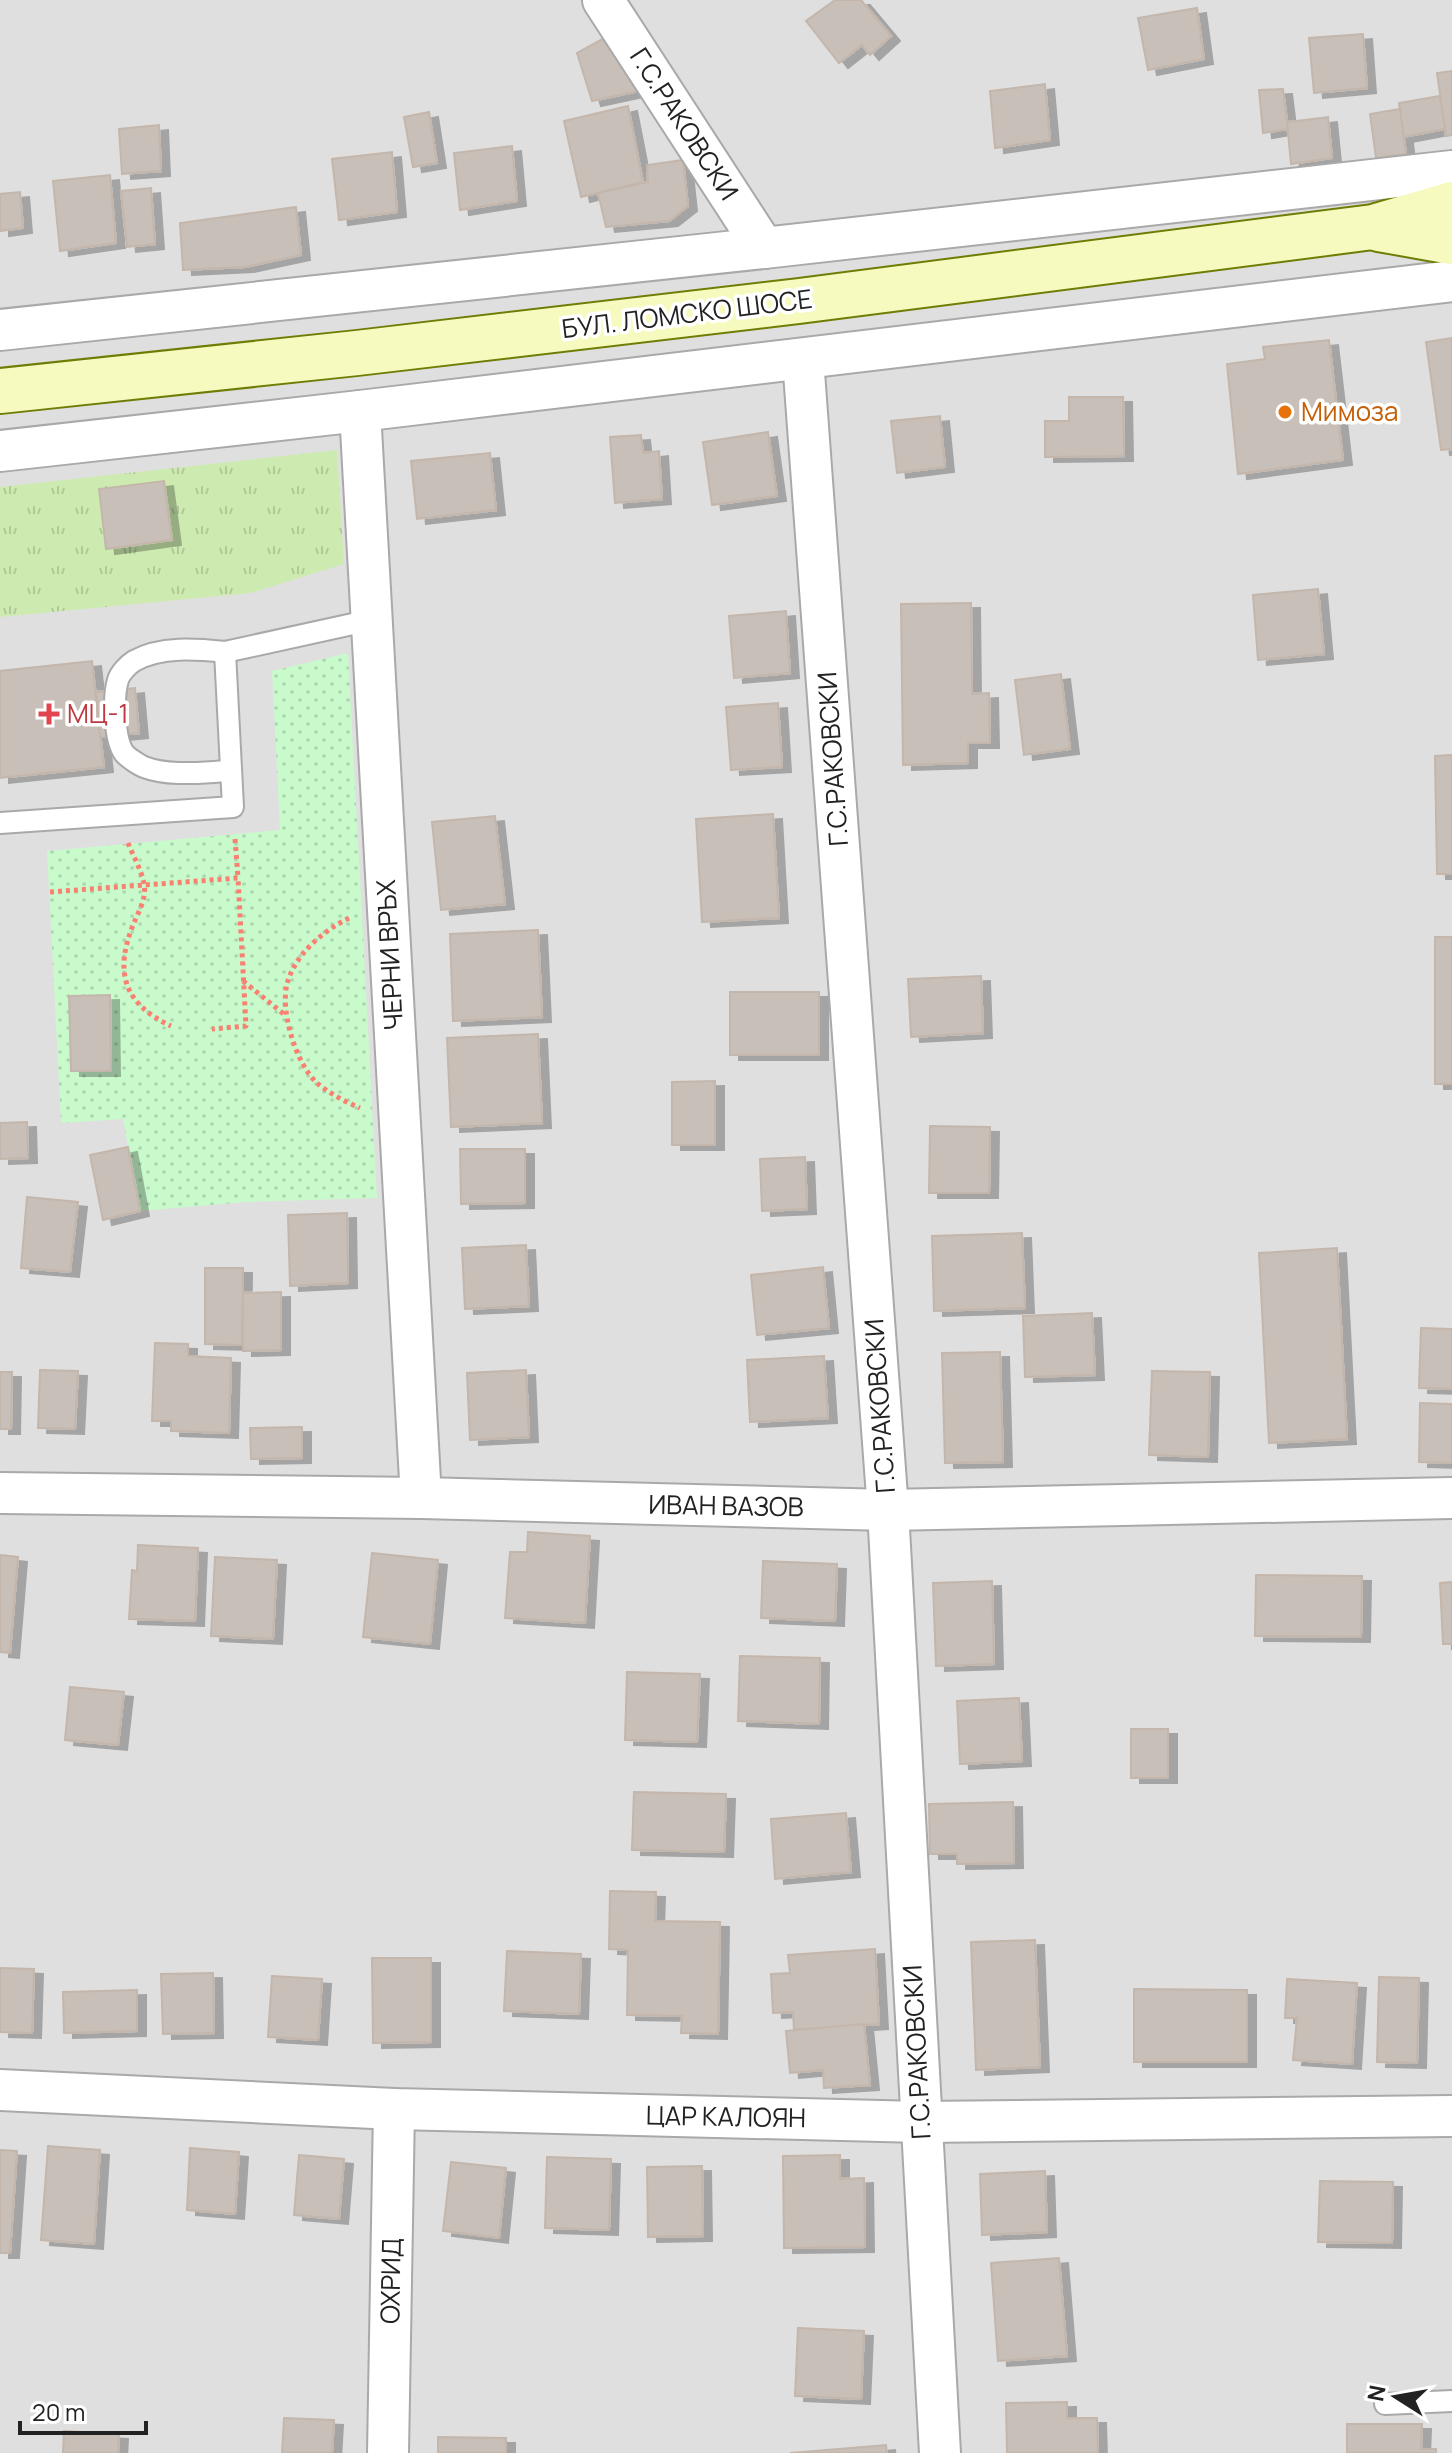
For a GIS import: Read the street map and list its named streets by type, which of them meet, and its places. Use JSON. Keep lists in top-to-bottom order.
{
  "streets": {
    "main road": ["БУЛ. ЛОМСКО ШОСЕ"],
    "street": [
      "Г.С.РАКОВСКИ",
      "ЧЕРНИ ВРЪХ",
      "ИВАН ВАЗОВ",
      "ЦАР КАЛОЯН",
      "ОХРИД"
    ]
  },
  "crossings": [
    ["Г.С.РАКОВСКИ", "ИВАН ВАЗОВ"],
    ["Г.С.РАКОВСКИ", "ЦАР КАЛОЯН"],
    ["ЧЕРНИ ВРЪХ", "ИВАН ВАЗОВ"],
    ["ЦАР КАЛОЯН", "ОХРИД"]
  ],
  "places": {
    "other": ["Мимоза"],
    "health": ["МЦ-1"]
  },
  "scale_bar": "20 m",
  "north": "left"
}
